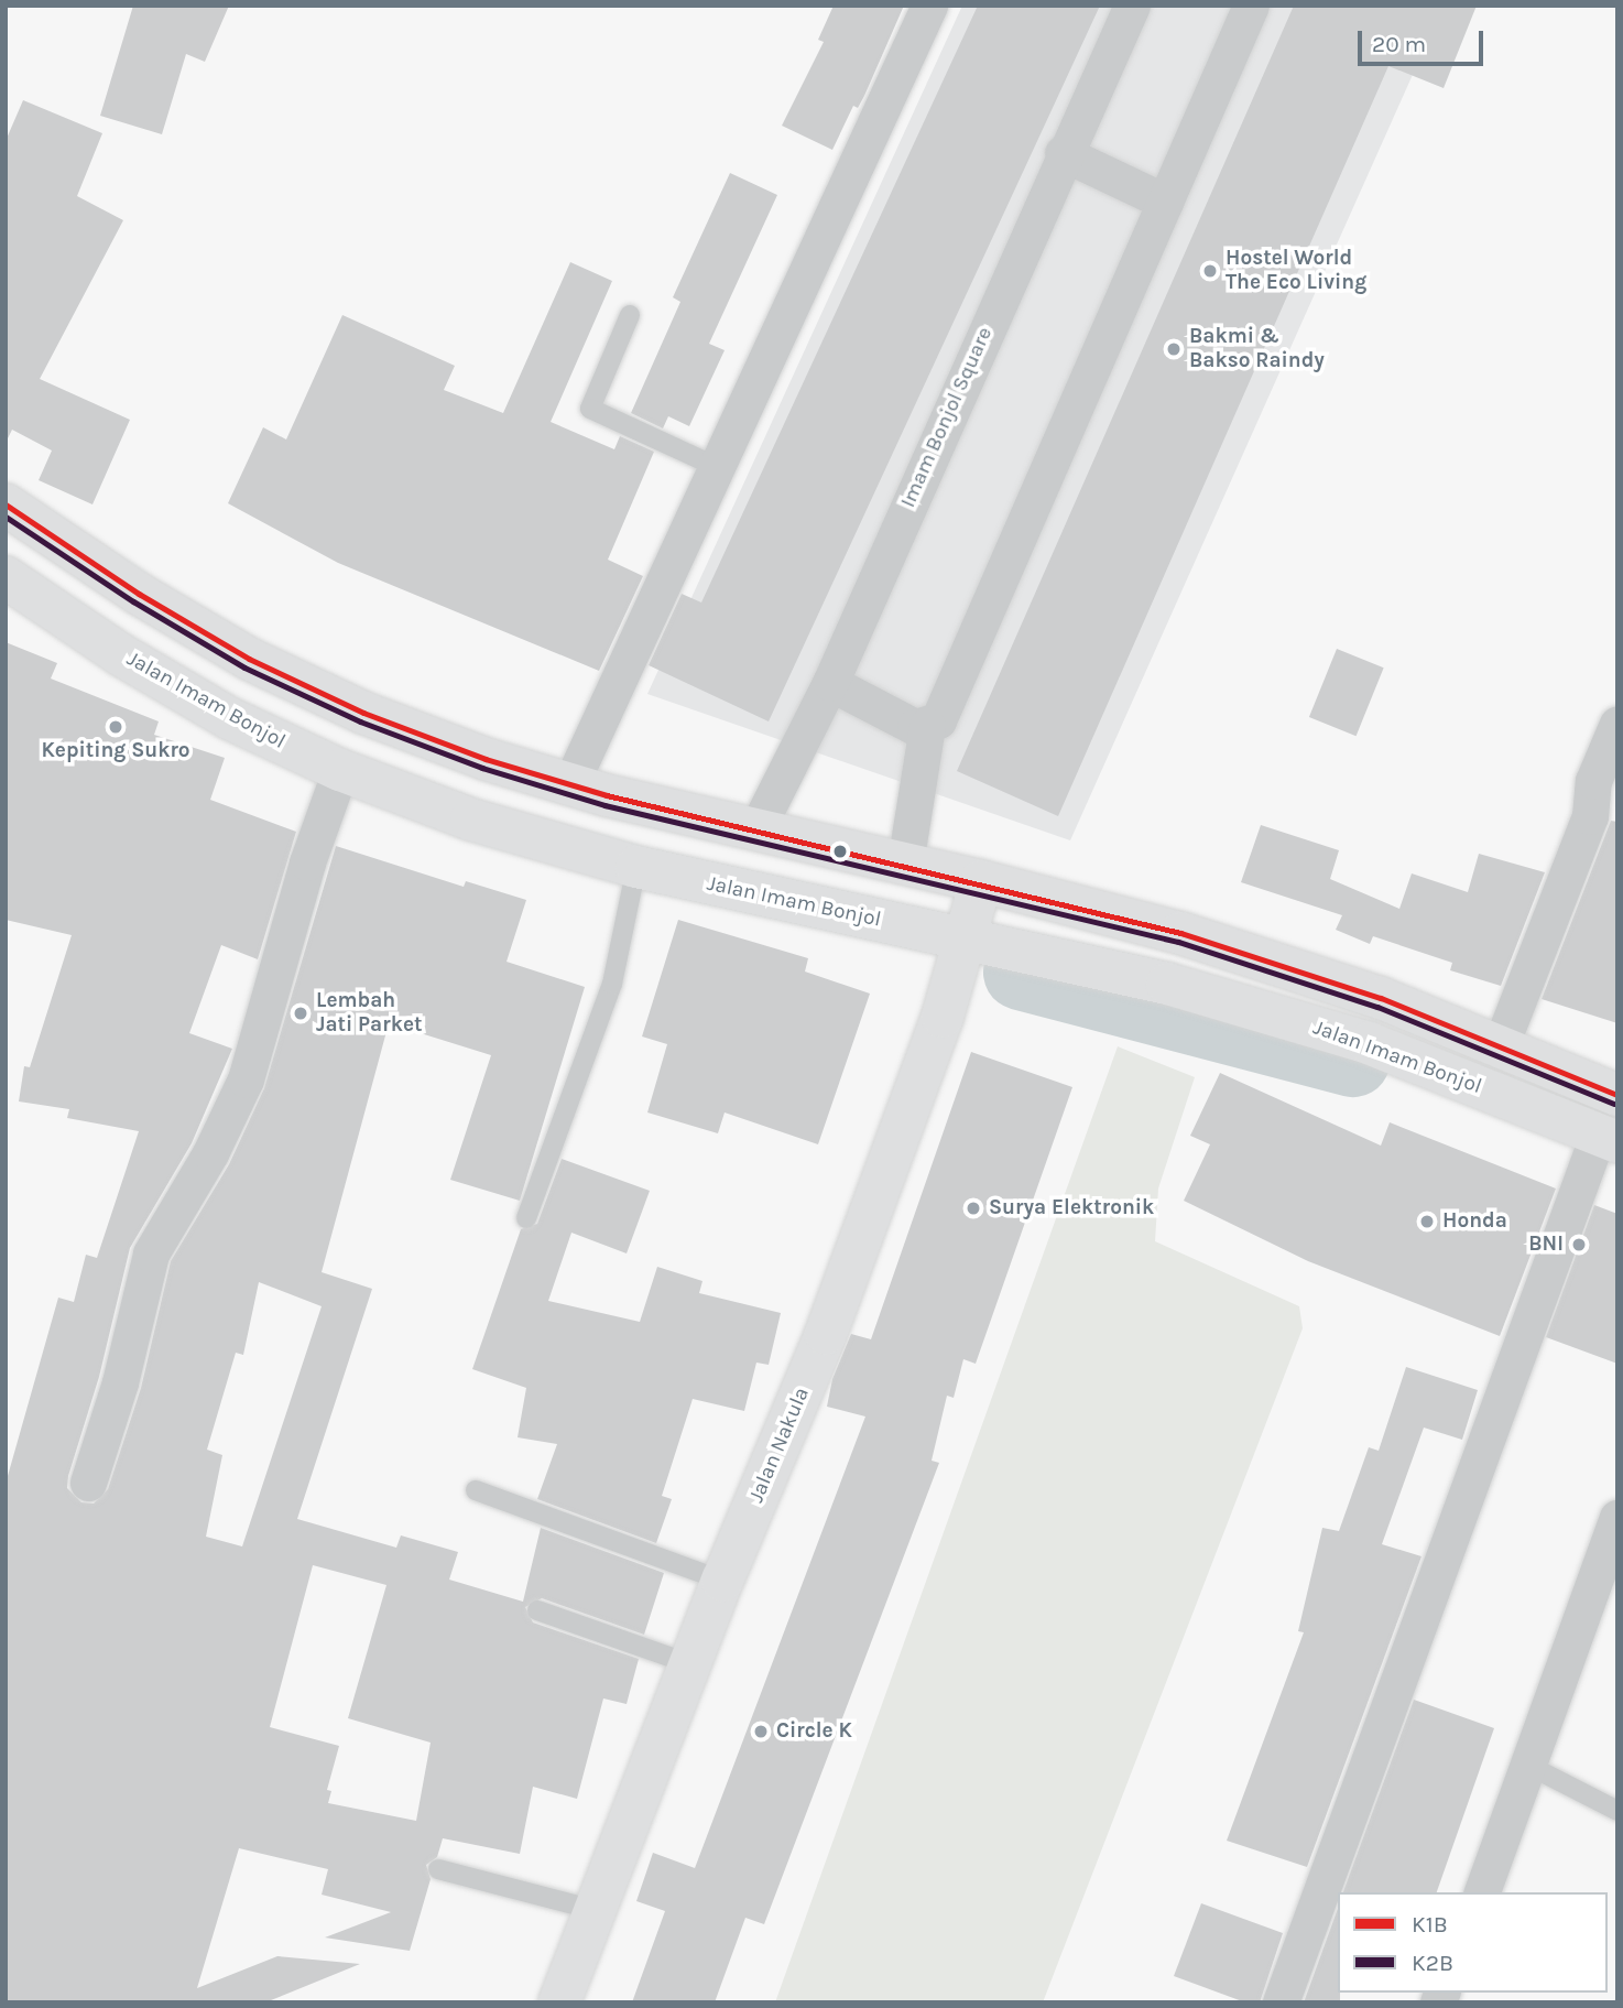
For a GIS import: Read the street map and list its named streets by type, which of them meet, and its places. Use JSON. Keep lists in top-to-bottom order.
{
  "streets": {
    "main road": ["Jalan Imam Bonjol", "Jalan Nakula"],
    "street": ["Imam Bonjol Square"]
  },
  "crossings": [
    ["Jalan Imam Bonjol", "Jalan Nakula"]
  ],
  "places": [
    "Hostel World The Eco Living",
    "Bakmi & Bakso Raindy",
    "Kepiting Sukro",
    "Lembah Jati Parket",
    "Surya Elektronik",
    "Honda",
    "BNI",
    "Circle K"
  ],
  "lines": ["transit line K1B", "transit line K2B"],
  "legend": ["K1B", "K2B"],
  "scale_bar": "20 m"
}
